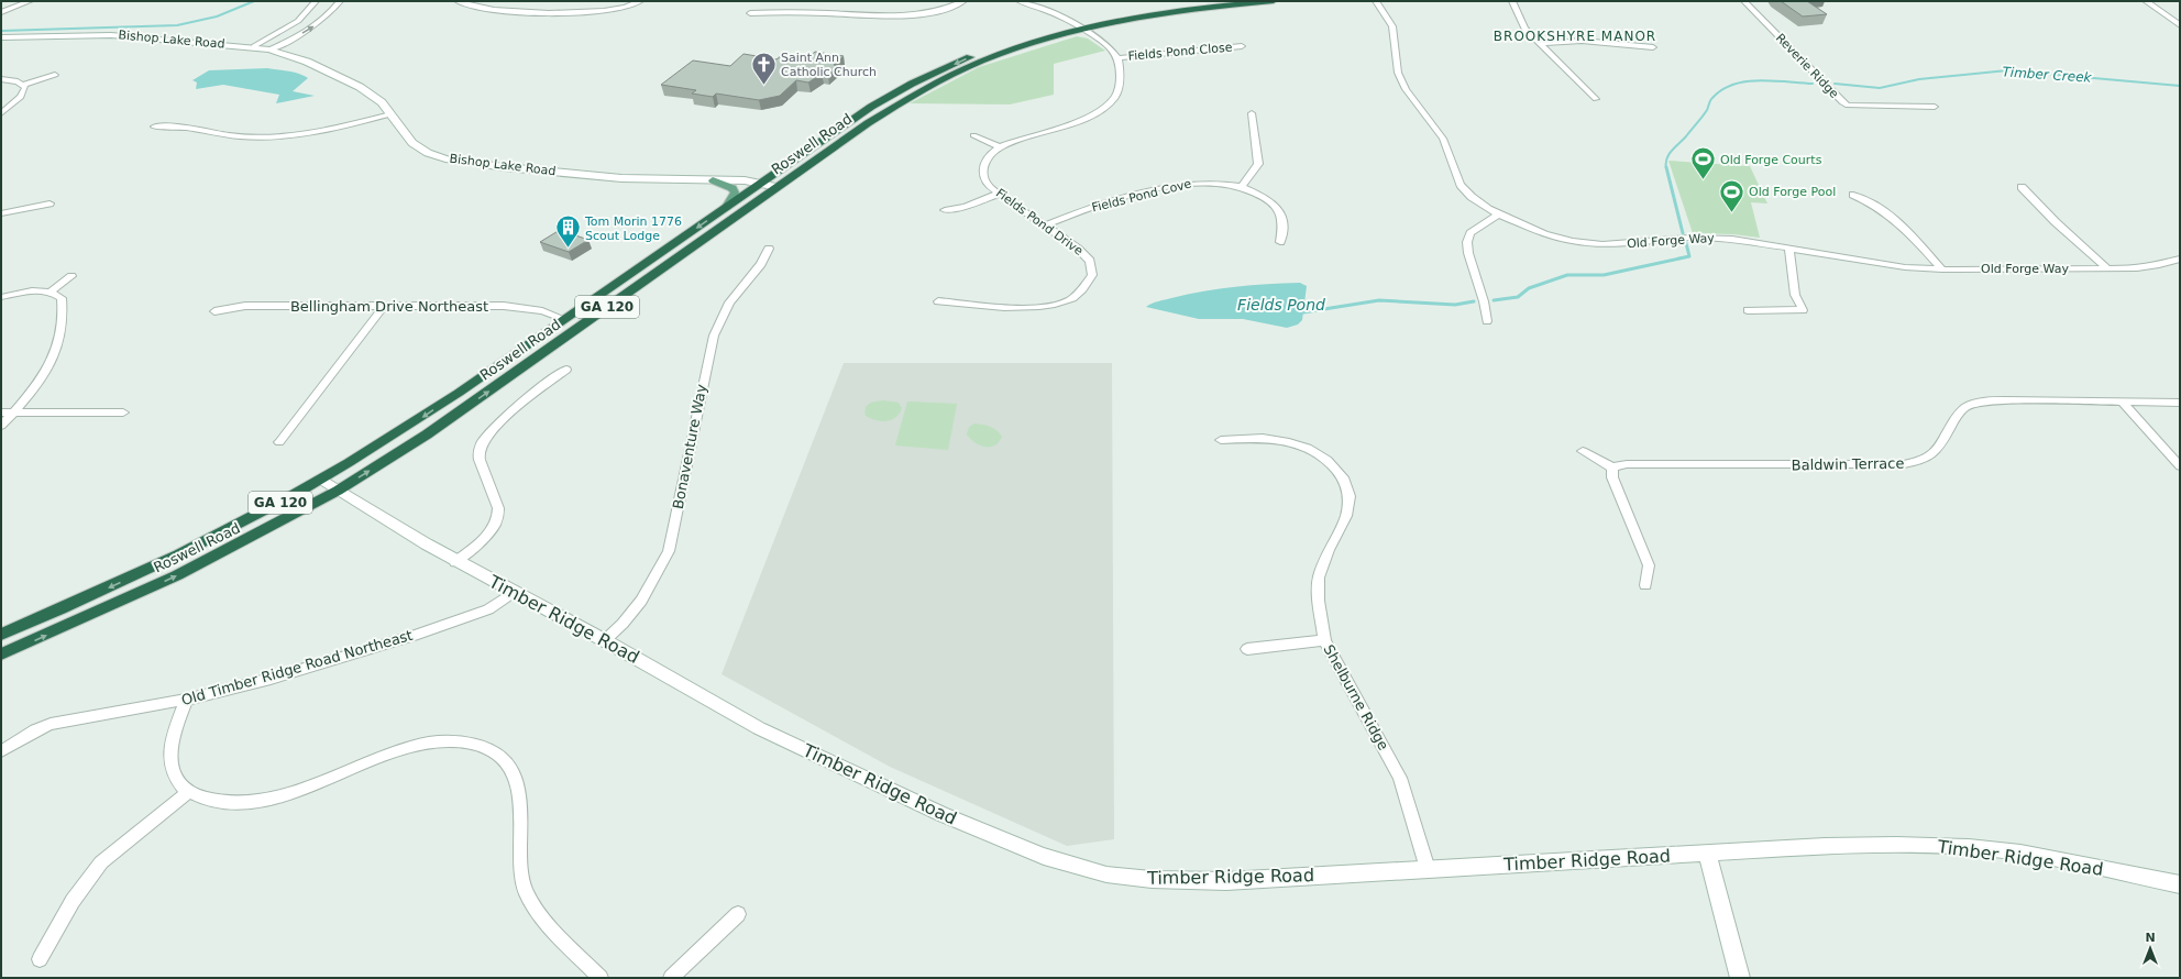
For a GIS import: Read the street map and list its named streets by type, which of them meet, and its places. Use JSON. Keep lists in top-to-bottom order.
{
  "streets": {
    "highway": ["Roswell Road", "GA 120"],
    "street": [
      "Bishop Lake Road",
      "Fields Pond Close",
      "Reverie Ridge",
      "Fields Pond Cove",
      "Fields Pond Drive",
      "Old Forge Way",
      "Bellingham Drive Northeast",
      "Bonaventure Way",
      "Baldwin Terrace",
      "Timber Ridge Road",
      "Old Timber Ridge Road Northeast",
      "Shelburne Ridge"
    ]
  },
  "crossings": [
    ["Bishop Lake Road", "Roswell Road"],
    ["Fields Pond Close", "Fields Pond Drive"],
    ["Roswell Road", "Bellingham Drive Northeast"],
    ["Roswell Road", "Timber Ridge Road"],
    ["Fields Pond Cove", "Fields Pond Drive"],
    ["Bonaventure Way", "Timber Ridge Road"],
    ["Timber Ridge Road", "Old Timber Ridge Road Northeast"],
    ["Timber Ridge Road", "Shelburne Ridge"]
  ],
  "districts": ["BROOKSHYRE MANOR"],
  "water": ["Timber Creek", "Fields Pond"],
  "places": {
    "church": ["Saint Ann Catholic Church"],
    "sports": ["Old Forge Courts", "Old Forge Pool"],
    "building": ["Tom Morin 1776 Scout Lodge"]
  },
  "north": "top"
}
